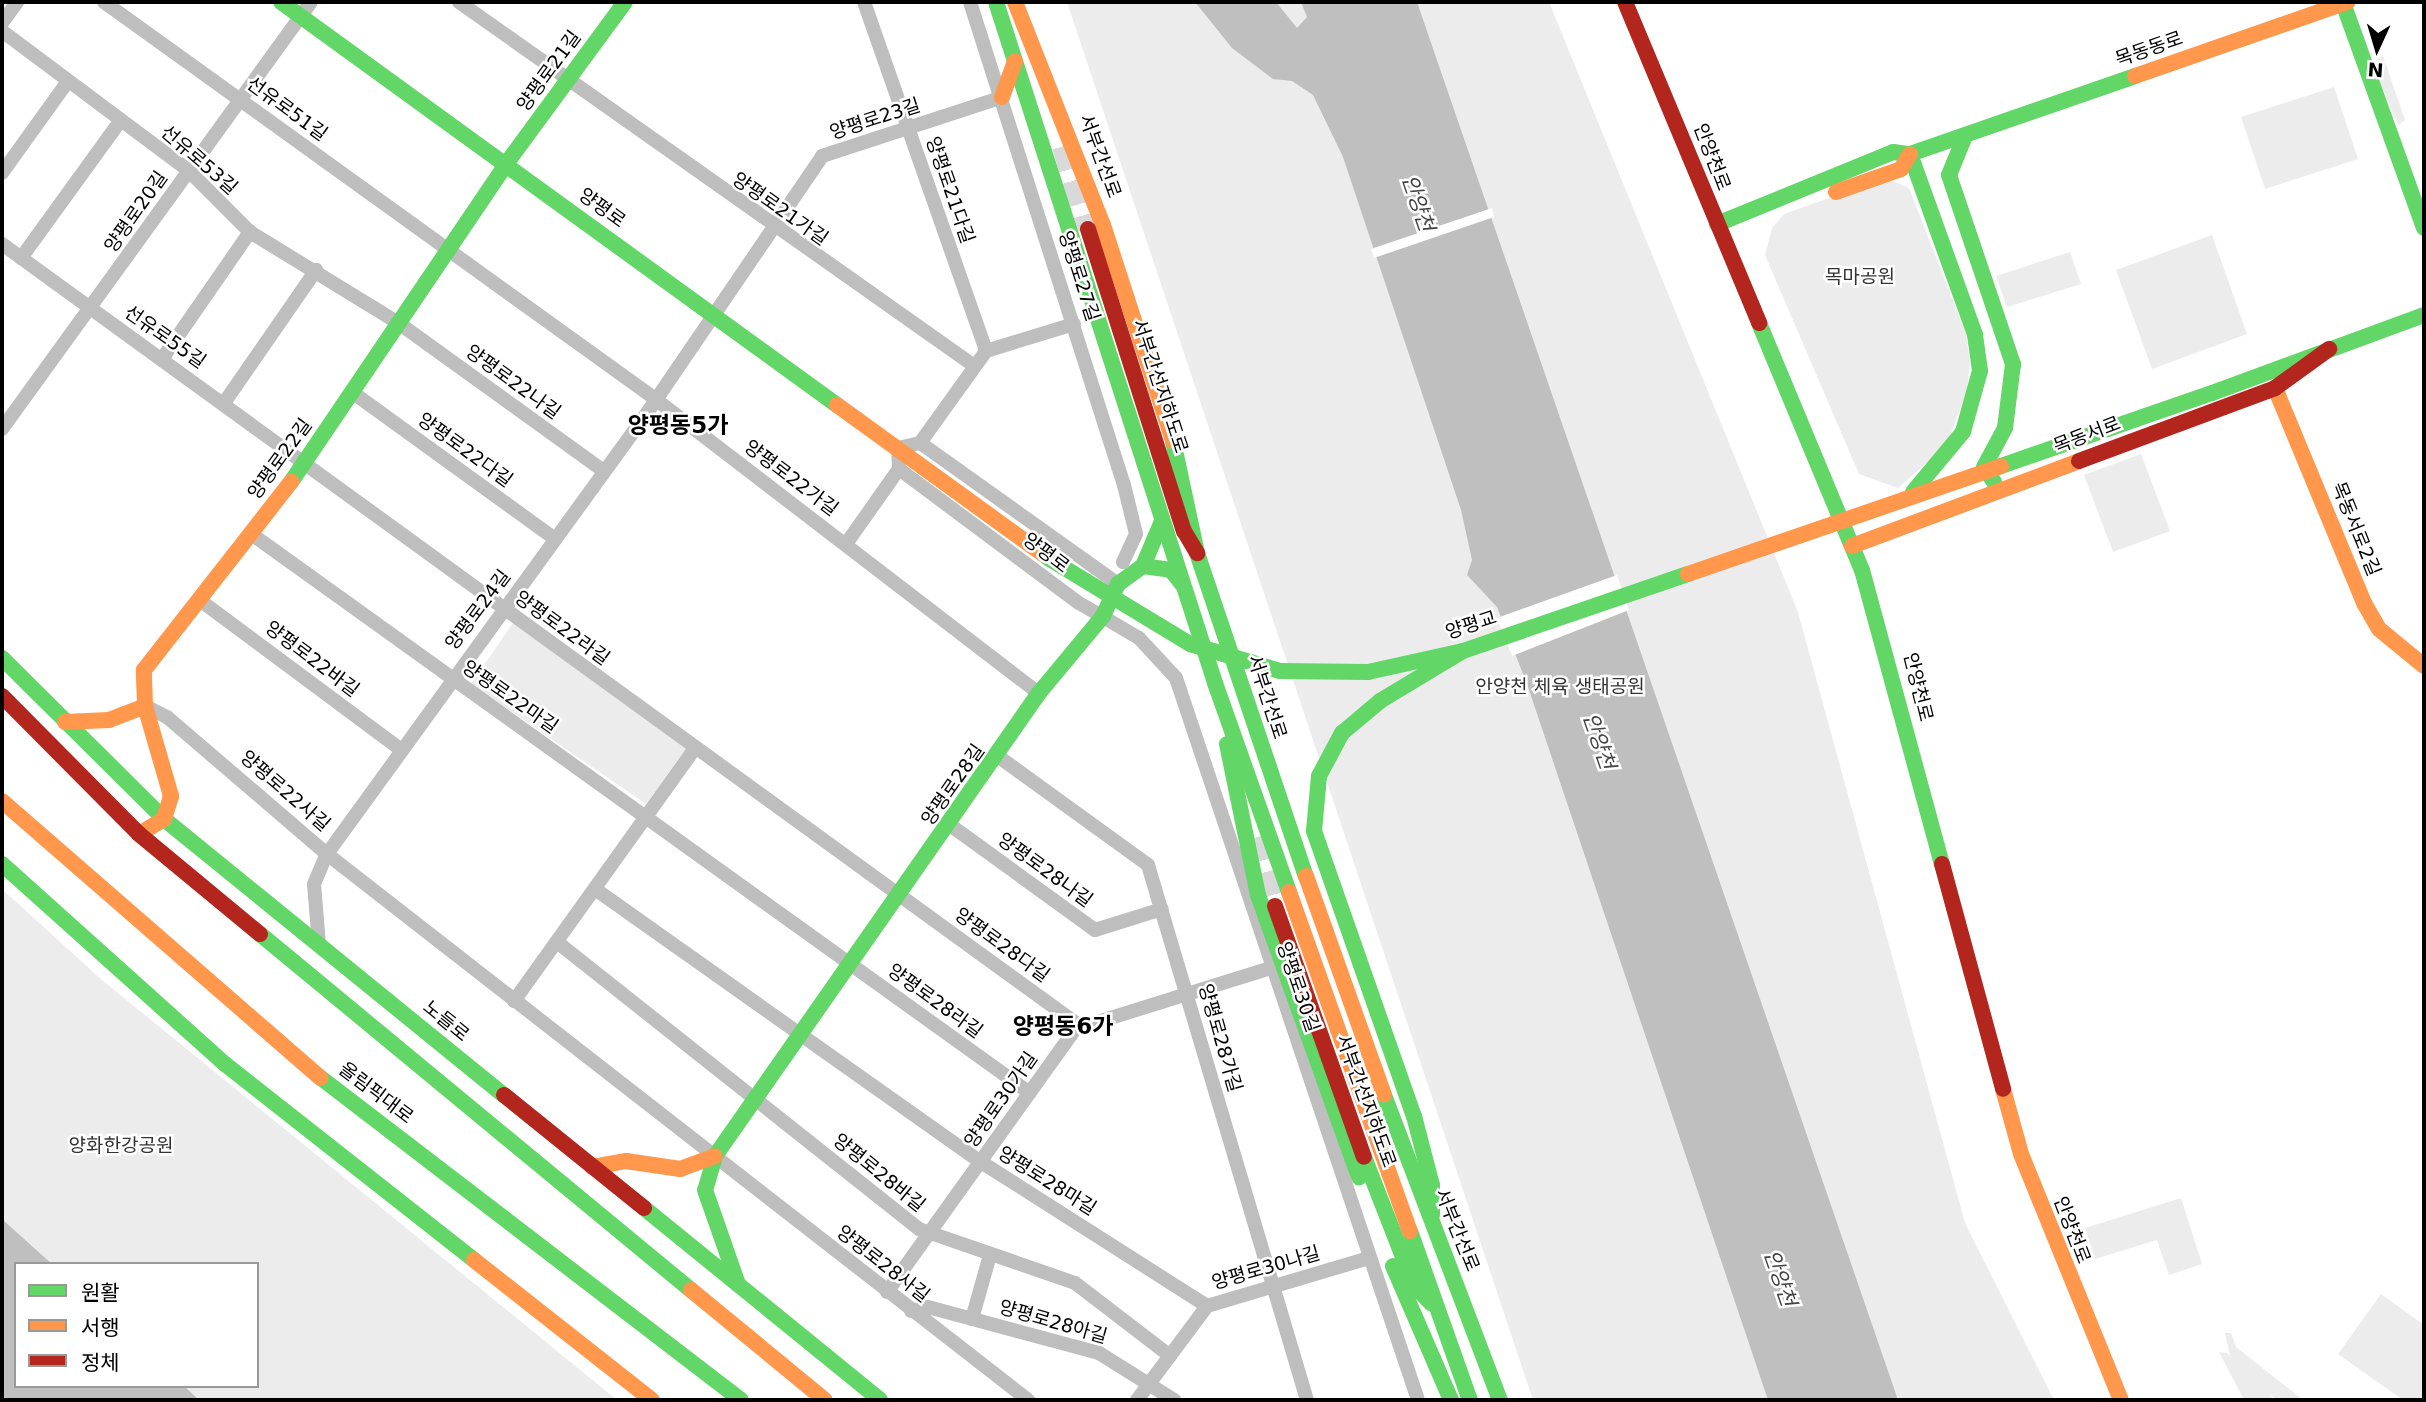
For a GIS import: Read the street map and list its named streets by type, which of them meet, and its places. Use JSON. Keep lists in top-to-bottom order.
{
  "streets": {
    "main road": [
      "목동동로",
      "양평로21길",
      "서부간선로",
      "안양천로",
      "양평로",
      "서부간선지하도로",
      "목동서로",
      "양평로22길",
      "목동서로2길",
      "양평교",
      "양평로28길",
      "노들로",
      "올림픽대로"
    ],
    "street": [
      "선유로51길",
      "양평로23길",
      "선유로53길",
      "양평로21다길",
      "양평로21가길",
      "양평로20길",
      "양평로27길",
      "선유로55길",
      "양평로22나길",
      "양평로22다길",
      "양평로22가길",
      "양평로24길",
      "양평로22라길",
      "양평로22바길",
      "양평로22마길",
      "양평로22사길",
      "양평로28나길",
      "양평로28다길",
      "양평로30길",
      "양평로28라길",
      "양평로28가길",
      "양평로30가길",
      "양평로28바길",
      "양평로28마길",
      "양평로28사길",
      "양평로30나길",
      "양평로28아길"
    ]
  },
  "crossings": [
    ["목동동로", "안양천로"],
    ["양평로21길", "양평로"],
    ["양평로21길", "양평로21가길"],
    ["양평로21길", "양평로22길"],
    ["선유로51길", "양평로20길"],
    ["선유로51길", "양평로22길"],
    ["선유로51길", "양평로22가길"],
    ["양평로23길", "양평로21다길"],
    ["양평로23길", "양평로"],
    ["양평로23길", "양평로21가길"],
    ["양평로23길", "양평로27길"],
    ["양평로23길", "양평로24길"],
    ["서부간선로", "서부간선지하도로"],
    ["안양천로", "목동서로"],
    ["선유로53길", "양평로20길"],
    ["선유로53길", "양평로22나길"],
    ["선유로53길", "양평로22길"],
    ["양평로", "양평로20길"],
    ["양평로", "양평로22길"],
    ["양평로", "양평로24길"],
    ["양평로", "양평교"],
    ["양평로", "양평로28길"],
    ["양평로", "양평로30길"],
    ["양평로20길", "선유로55길"],
    ["선유로55길", "양평로22길"],
    ["선유로55길", "양평로22라길"],
    ["양평로22나길", "양평로22길"],
    ["양평로22나길", "양평로24길"],
    ["목동서로", "목동서로2길"],
    ["목동서로", "양평교"],
    ["양평로22다길", "양평로22길"],
    ["양평로22다길", "양평로24길"],
    ["양평로22길", "양평로22가길"],
    ["양평로22길", "양평로22라길"],
    ["양평로22길", "양평로22바길"],
    ["양평로22길", "양평로22마길"],
    ["양평로22길", "양평로22사길"],
    ["양평로22가길", "양평로24길"],
    ["양평로22가길", "양평로28길"],
    ["양평로24길", "양평로22라길"],
    ["양평로24길", "양평로22바길"],
    ["양평로24길", "양평로22마길"],
    ["양평로24길", "양평로22사길"],
    ["양평로24길", "노들로"],
    ["양평로22라길", "양평로28길"],
    ["양평로22라길", "양평로28다길"],
    ["양평로22마길", "양평로28길"],
    ["양평로22마길", "양평로28라길"],
    ["양평로28길", "양평로22사길"],
    ["양평로28길", "양평로28나길"],
    ["양평로28길", "양평로28다길"],
    ["양평로28길", "양평로30길"],
    ["양평로28길", "양평로28라길"],
    ["양평로28길", "노들로"],
    ["양평로28길", "양평로28가길"],
    ["양평로28길", "양평로28바길"],
    ["양평로28길", "양평로28마길"],
    ["양평로28길", "양평로28사길"],
    ["양평로22사길", "양평로28사길"],
    ["양평로28나길", "양평로28가길"],
    ["양평로28다길", "양평로30가길"],
    ["양평로30길", "양평로30나길"],
    ["양평로28라길", "양평로30가길"],
    ["양평로28가길", "양평로30나길"],
    ["양평로30가길", "양평로28바길"],
    ["양평로30가길", "양평로28마길"],
    ["양평로30가길", "양평로28사길"],
    ["양평로28바길", "양평로30나길"],
    ["양평로28마길", "양평로30나길"],
    ["양평로28사길", "양평로28아길"],
    ["양평로30나길", "양평로28아길"]
  ],
  "districts": ["양평동5가", "양평동6가"],
  "water": ["안양천"],
  "parks": ["목마공원", "안양천 체육 생태공원", "양화한강공원"],
  "legend": ["원활", "서행", "정체"],
  "north": "bottom"
}
